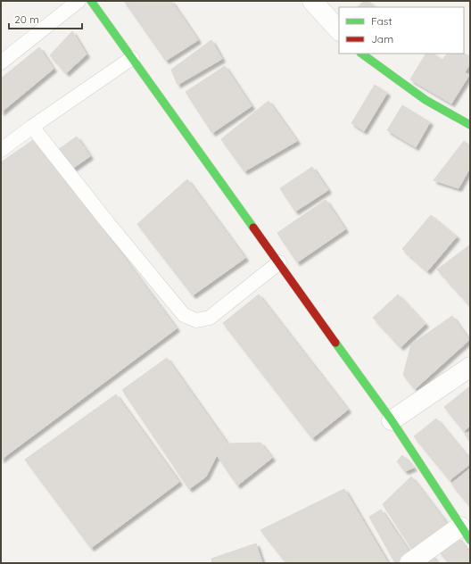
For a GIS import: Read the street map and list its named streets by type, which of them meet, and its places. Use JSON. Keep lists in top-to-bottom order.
{
  "legend": ["Fast", "Jam"],
  "scale_bar": "20 m"
}
